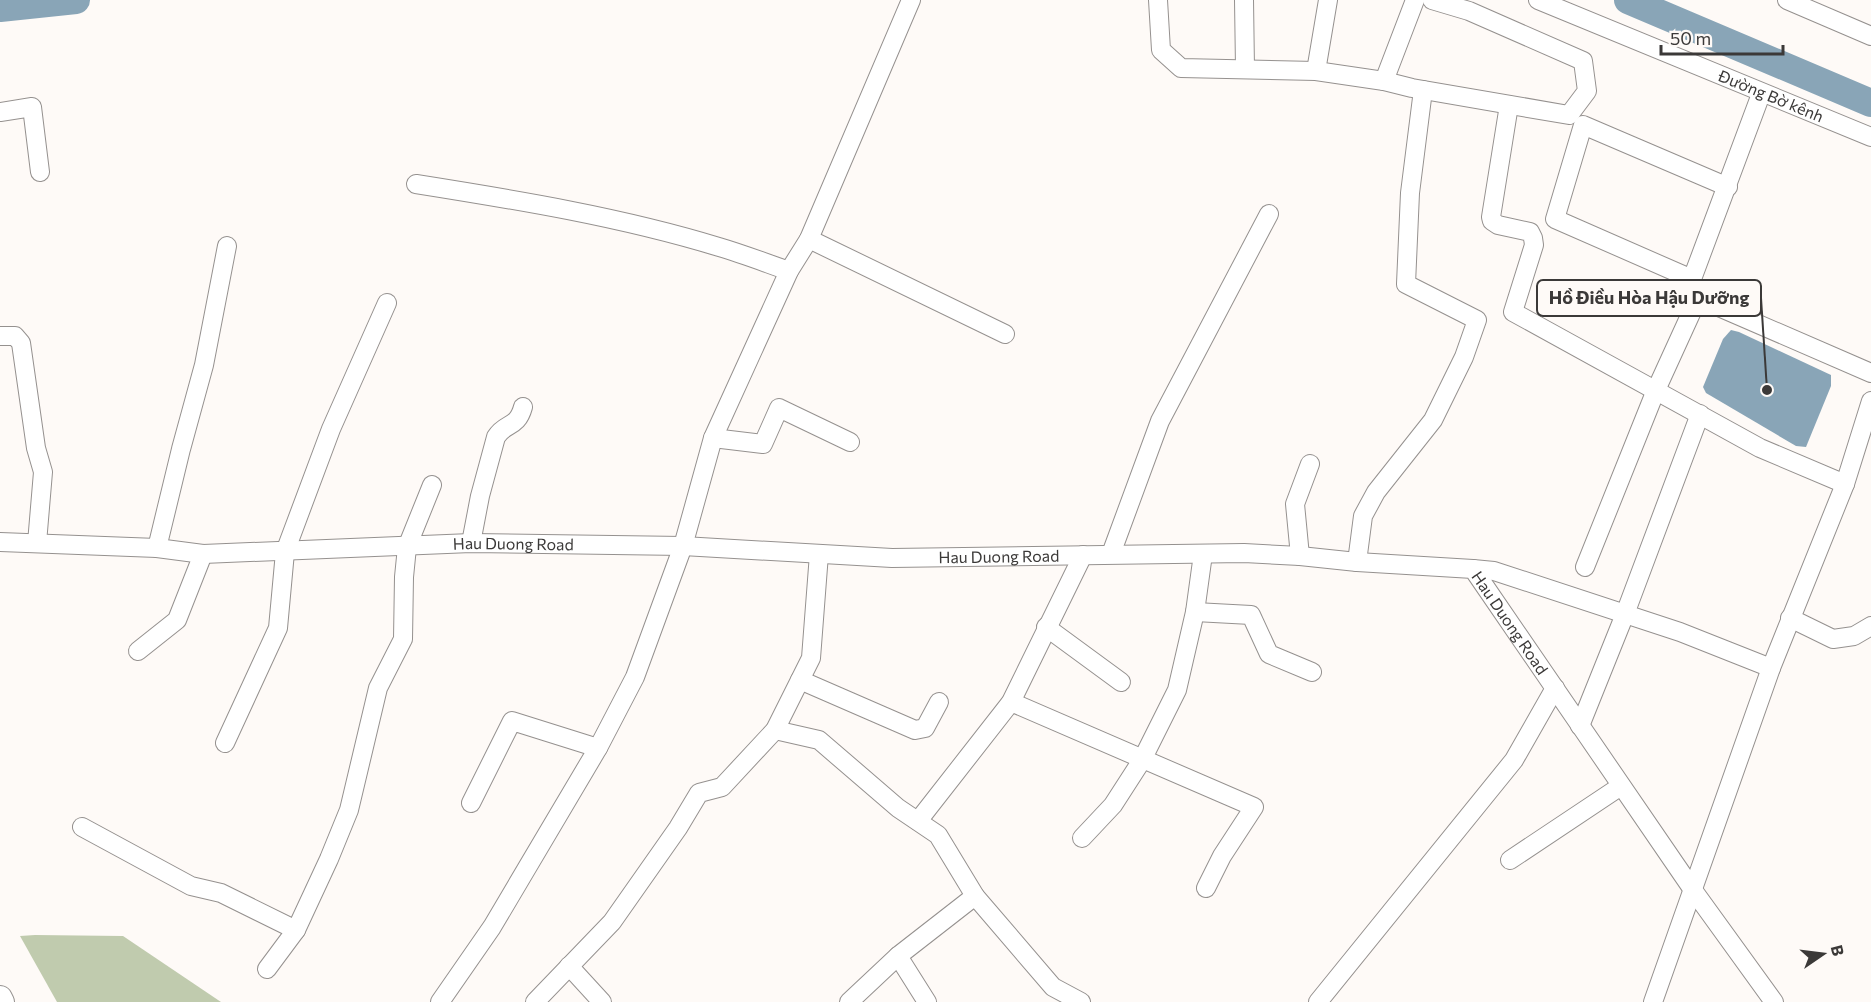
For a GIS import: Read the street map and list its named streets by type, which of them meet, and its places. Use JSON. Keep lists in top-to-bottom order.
{
  "streets": {
    "street": ["Đường Bờ kênh", "Hau Duong Road"]
  },
  "places": ["Hồ Điều Hòa Hậu Dưỡng"],
  "scale_bar": "50 m",
  "north": "right"
}
